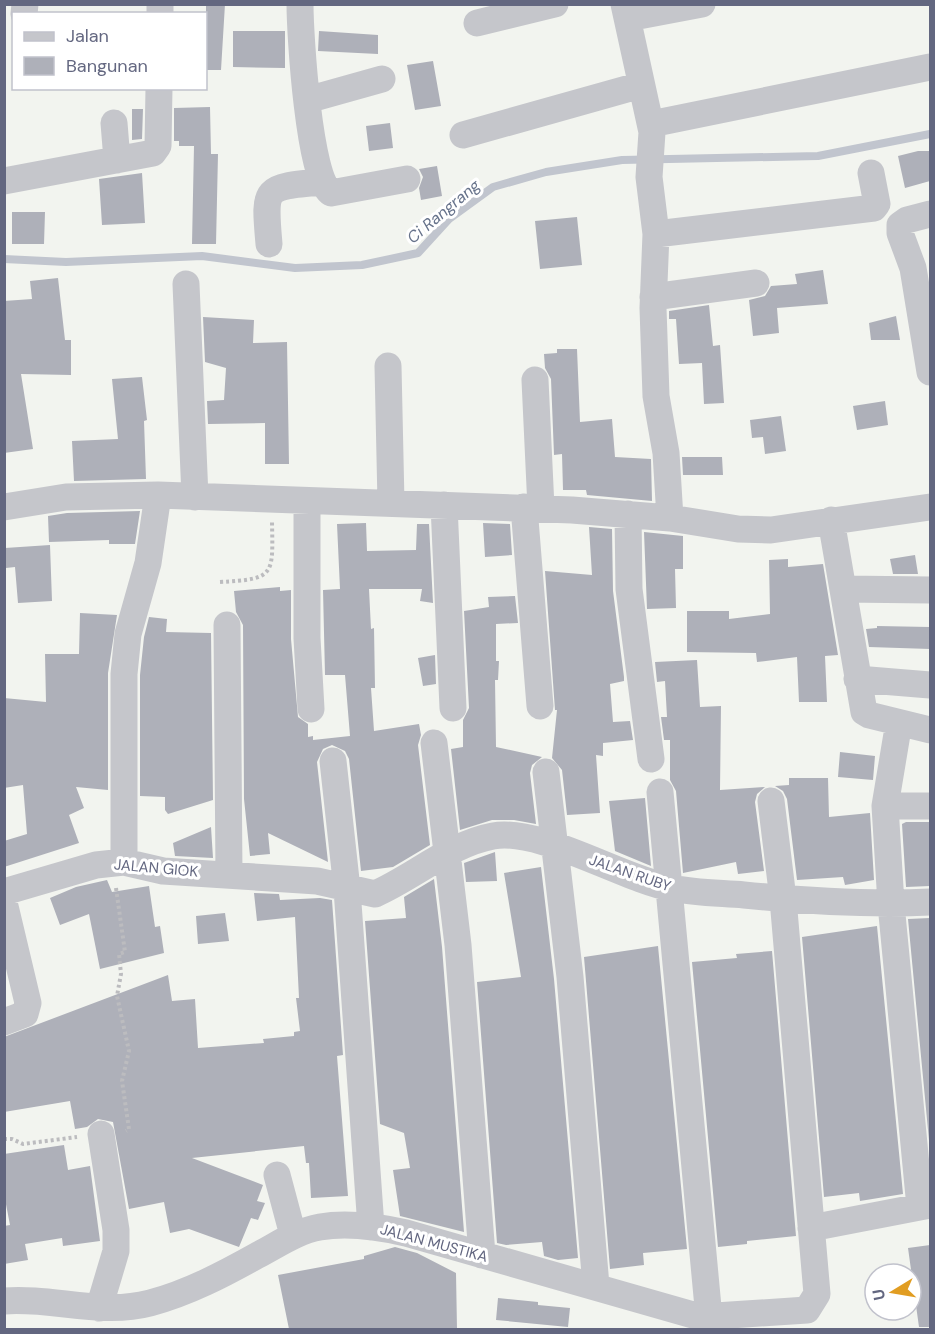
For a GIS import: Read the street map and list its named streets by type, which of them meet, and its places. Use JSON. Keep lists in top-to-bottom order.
{
  "streets": {
    "street": ["JALAN GIOK", "JALAN RUBY", "JALAN MUSTIKA"]
  },
  "crossings": [
    ["JALAN GIOK", "JALAN RUBY"]
  ],
  "water": ["Ci Rangrang"],
  "legend": ["Jalan", "Bangunan"],
  "north": "left"
}
